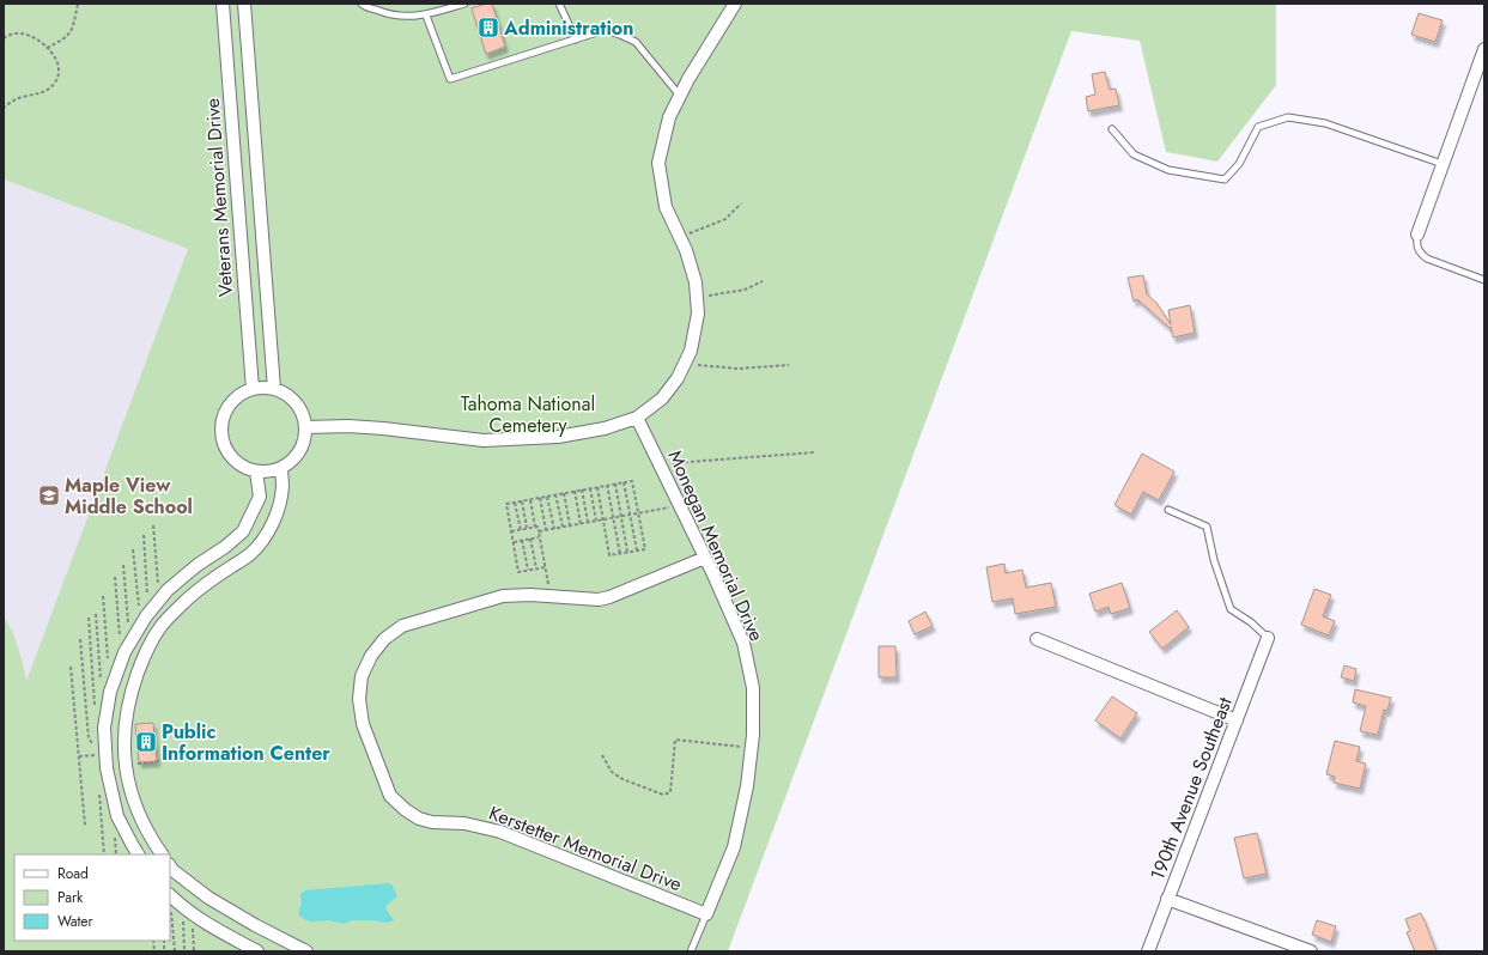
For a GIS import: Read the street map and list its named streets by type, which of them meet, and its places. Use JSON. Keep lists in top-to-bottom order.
{
  "streets": {
    "street": [
      "Veterans Memorial Drive",
      "Monegan Memorial Drive",
      "190th Avenue Southeast",
      "Kerstetter Memorial Drive"
    ]
  },
  "crossings": [
    ["Monegan Memorial Drive", "Kerstetter Memorial Drive"]
  ],
  "parks": ["Tahoma National Cemetery"],
  "places": {
    "building": ["Administration", "Public Information Center"],
    "school or university": ["Maple View Middle School"]
  },
  "legend": ["Road", "Park", "Water"]
}
